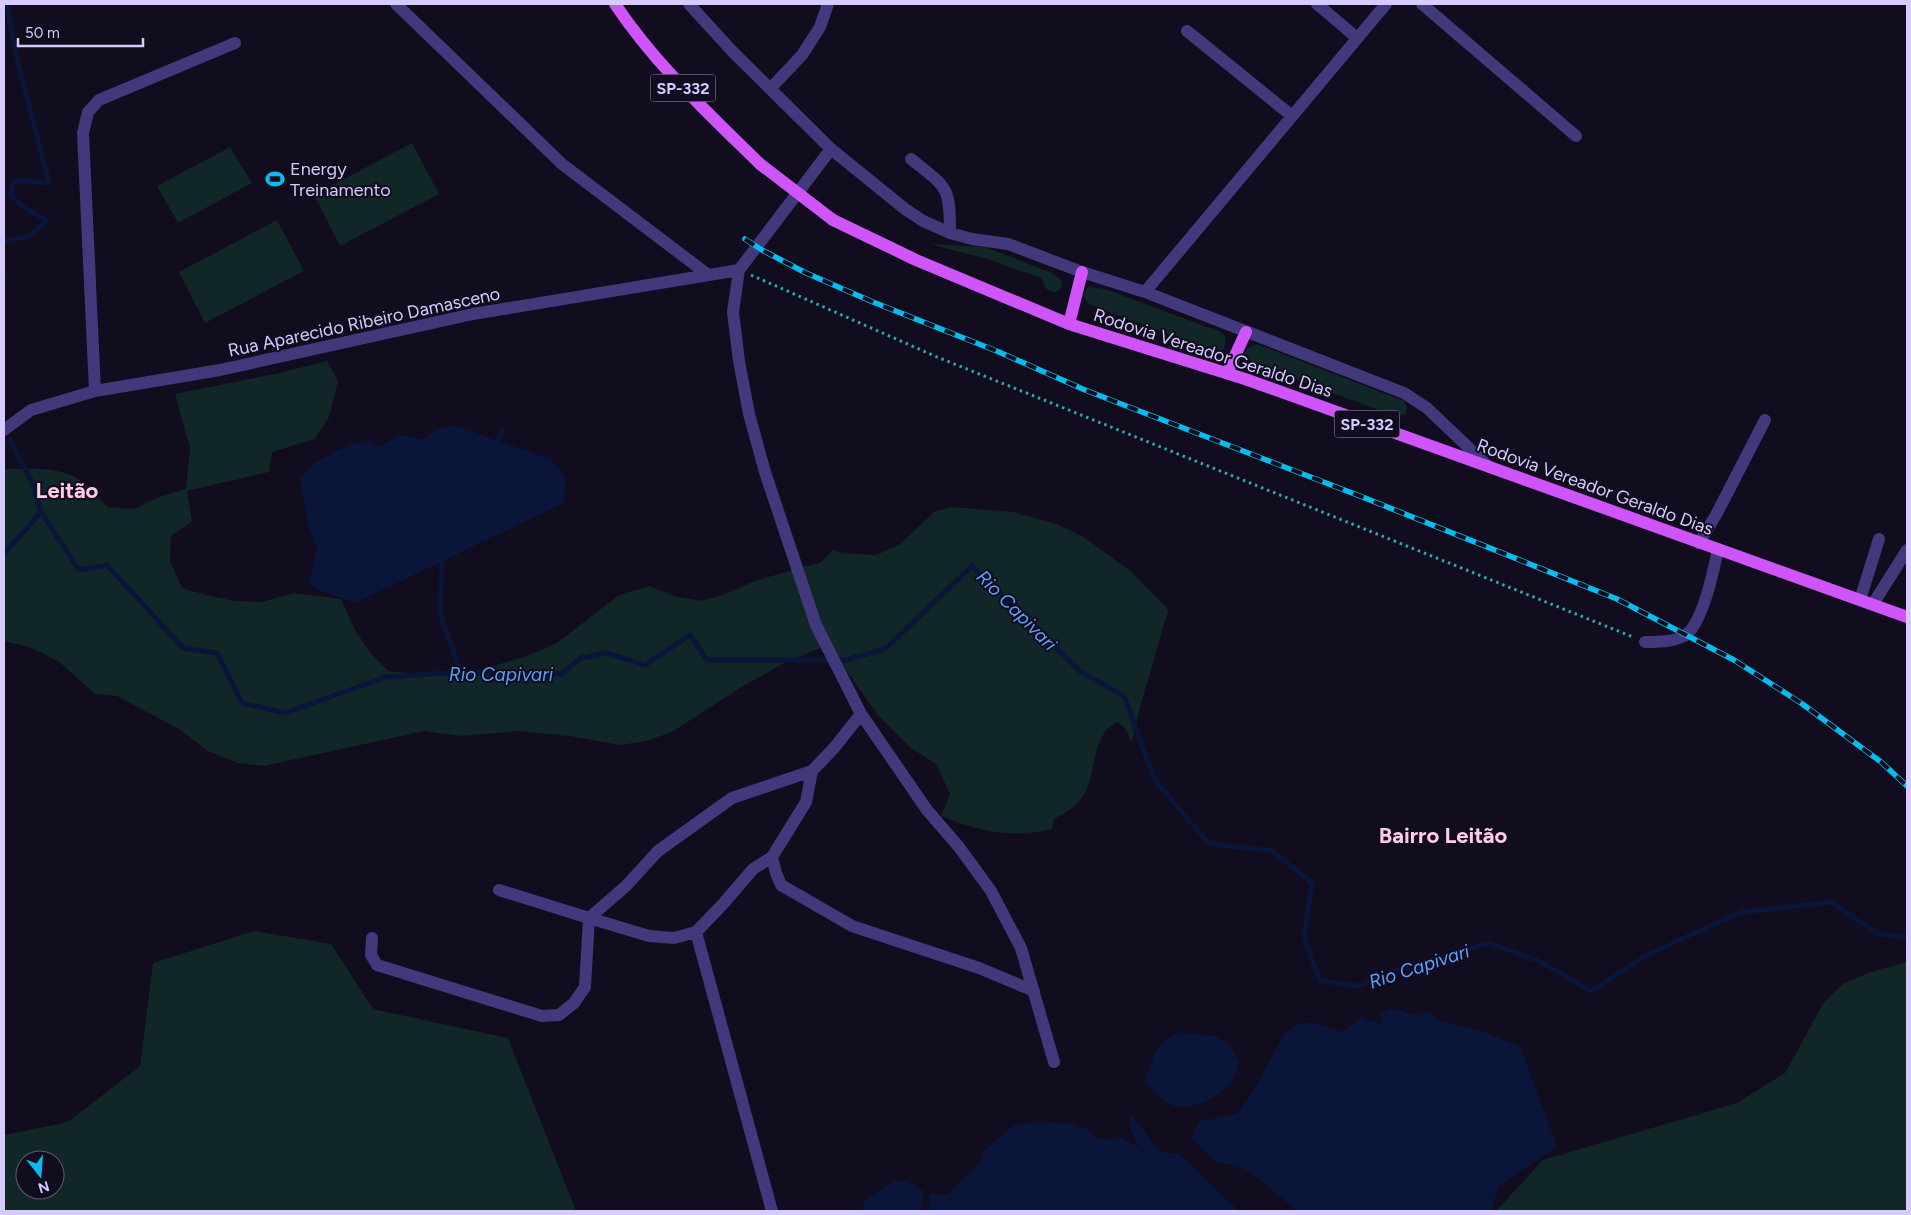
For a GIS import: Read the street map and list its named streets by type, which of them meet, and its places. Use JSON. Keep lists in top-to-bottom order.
{
  "streets": {
    "main road": ["SP-332", "Rodovia Vereador Geraldo Dias"],
    "street": ["Rua Aparecido Ribeiro Damasceno"]
  },
  "districts": ["Leitão", "Bairro Leitão"],
  "water": ["Rio Capivari"],
  "places": {
    "sports": ["Energy Treinamento"]
  },
  "scale_bar": "50 m",
  "north": "bottom"
}
